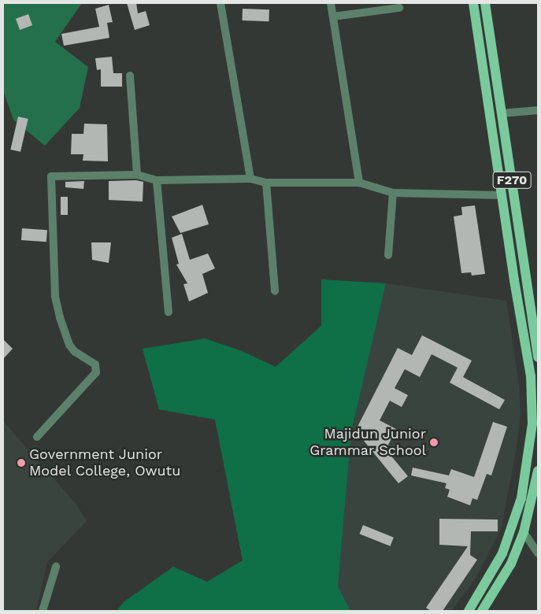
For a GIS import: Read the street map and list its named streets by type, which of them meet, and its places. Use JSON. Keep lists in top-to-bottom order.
{
  "streets": {
    "main road": ["F270"]
  },
  "places": ["Majidun Junior Grammar School", "Government Junior Model College, Owutu"]
}
